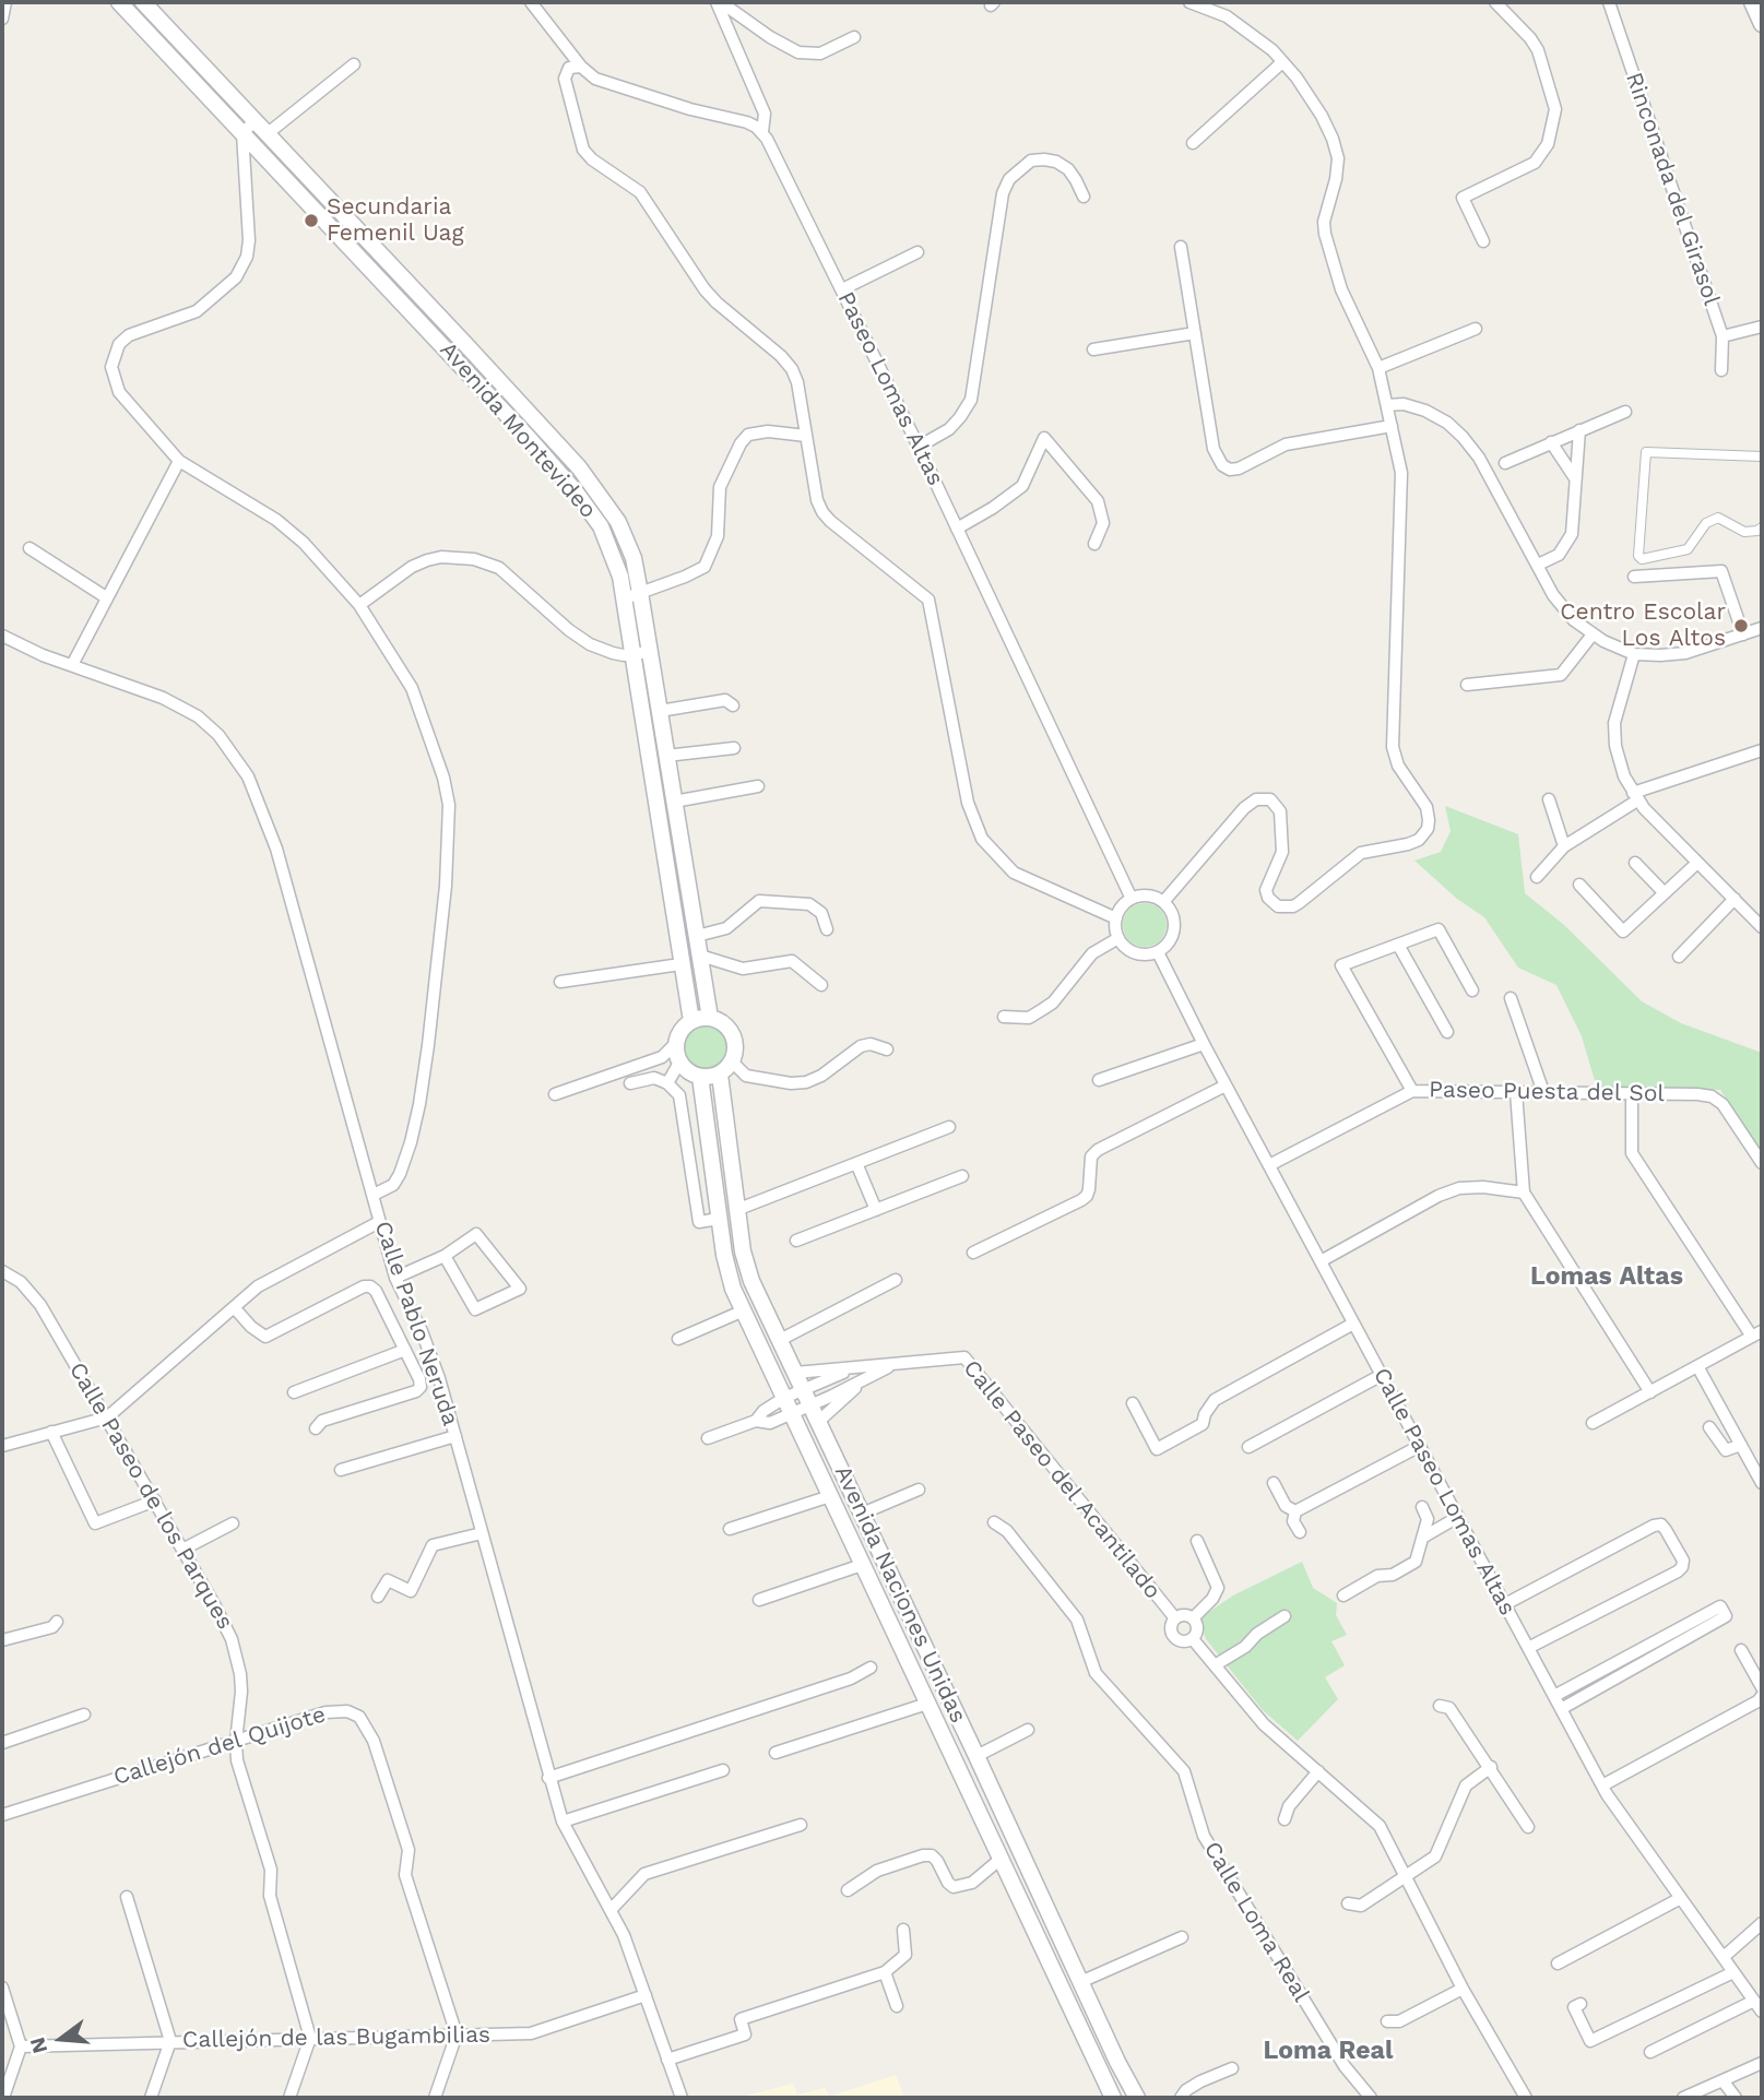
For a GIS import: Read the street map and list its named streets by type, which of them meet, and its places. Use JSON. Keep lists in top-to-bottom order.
{
  "streets": {
    "street": [
      "Rinconada del Girasol",
      "Paseo Lomas Altas",
      "Avenida Montevideo",
      "Paseo Puesta del Sol",
      "Calle Pablo Neruda",
      "Calle Paseo del Acantilado",
      "Calle Paseo Lomas Altas",
      "Calle Paseo de los Parques",
      "Avenida Naciones Unidas",
      "Callejón del Quijote",
      "Calle Loma Real",
      "Callejón de las Bugambilias"
    ]
  },
  "crossings": [
    ["Paseo Lomas Altas", "Calle Paseo Lomas Altas"],
    ["Avenida Montevideo", "Avenida Naciones Unidas"],
    ["Paseo Puesta del Sol", "Calle Paseo Lomas Altas"],
    ["Calle Pablo Neruda", "Callejón de las Bugambilias"],
    ["Calle Paseo del Acantilado", "Avenida Naciones Unidas"],
    ["Calle Paseo de los Parques", "Callejón del Quijote"],
    ["Calle Paseo de los Parques", "Callejón de las Bugambilias"],
    ["Callejón del Quijote", "Callejón de las Bugambilias"]
  ],
  "districts": ["Lomas Altas", "Loma Real"],
  "places": ["Secundaria Femenil Uag", "Centro Escolar Los Altos"],
  "north": "left"
}
